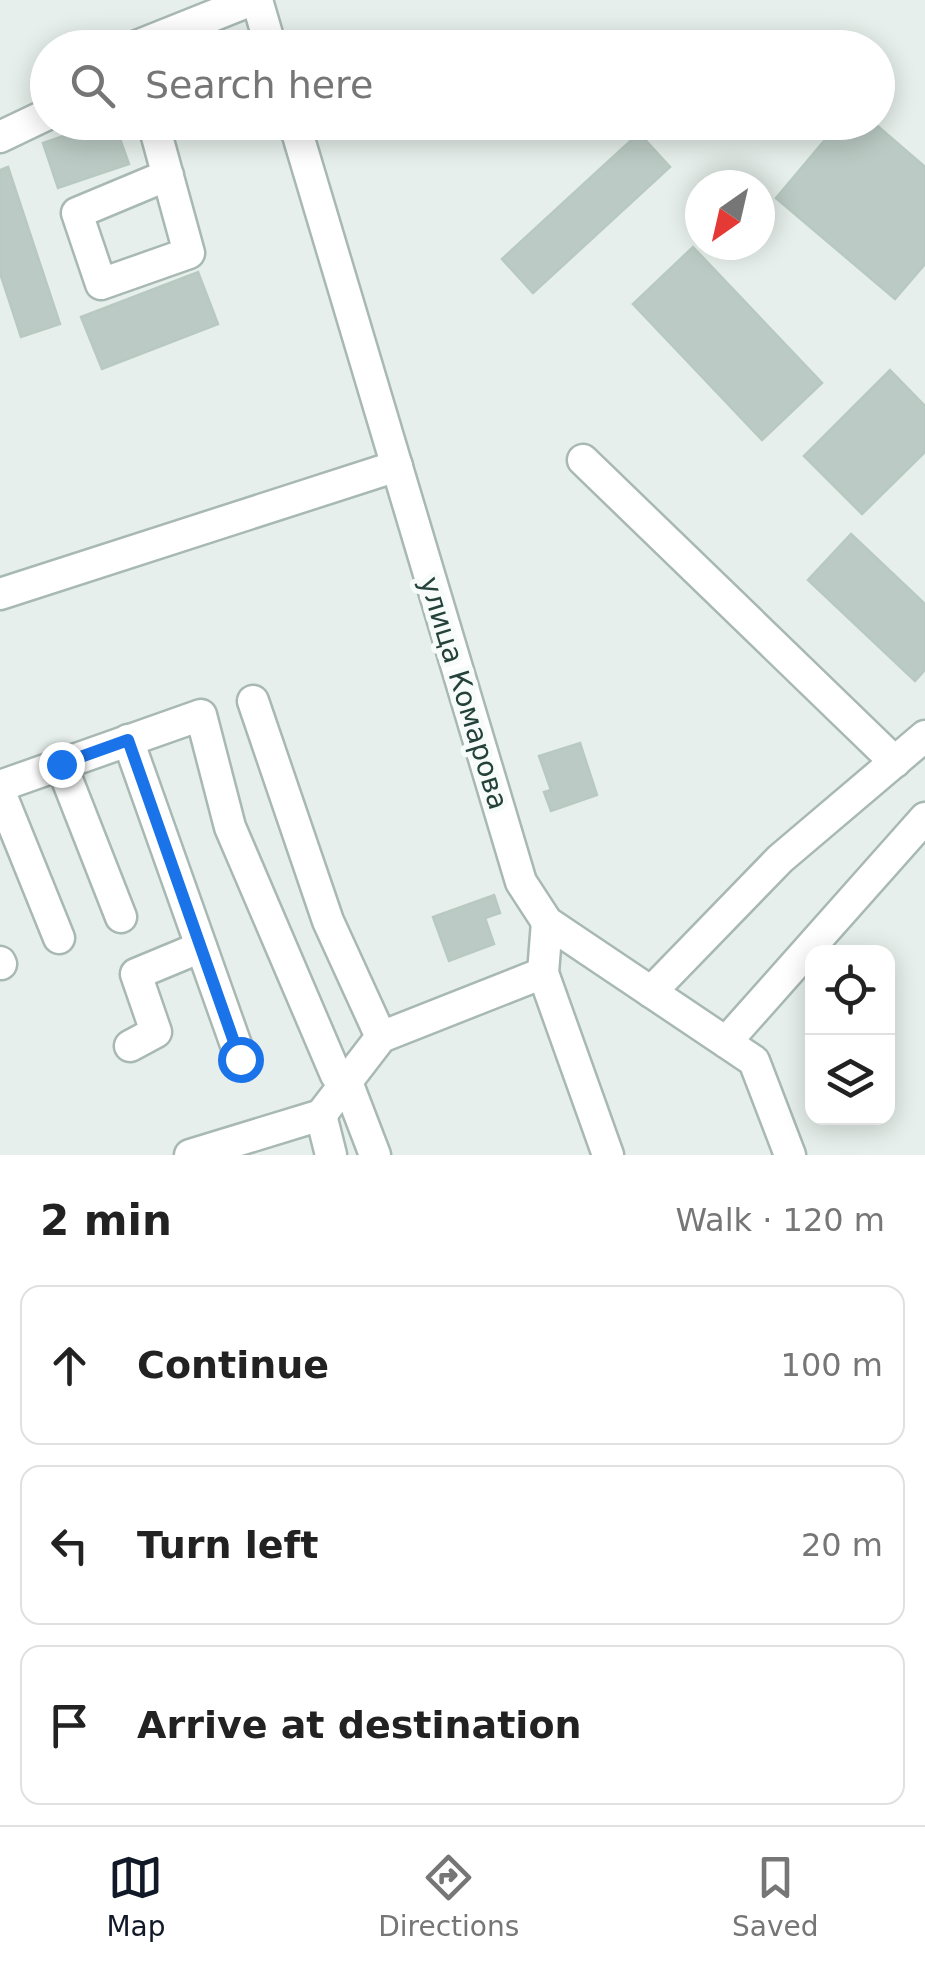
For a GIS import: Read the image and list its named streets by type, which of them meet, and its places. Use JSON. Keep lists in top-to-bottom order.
{
  "streets": {
    "street": ["улица Комарова"]
  },
  "north": "bottom left",
  "page": {
    "search": "Search here",
    "heading": ["2 min", "Walk · 120 m"],
    "list": [
      ["Continue", "100 m"],
      ["Turn left", "20 m"],
      "Arrive at destination"
    ],
    "nav": ["Map", "Directions", "Saved"]
  }
}
